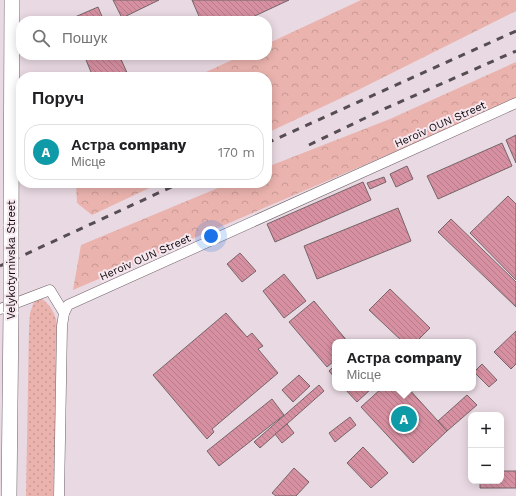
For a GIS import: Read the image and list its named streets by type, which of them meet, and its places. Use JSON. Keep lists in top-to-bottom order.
{
  "streets": {
    "main road": ["Velykotyrnivska Street"],
    "street": ["Heroiv OUN Street"]
  },
  "page": {
    "search": "Пошук",
    "heading": "Поруч",
    "list": [
      {
        "mark": "A",
        "name": "Астра company",
        "note": "Місце",
        "value": "170 m"
      }
    ],
    "popup": ["Астра company", "Місце"],
    "pins": "A",
    "map_buttons": ["+", "−"]
  }
}
